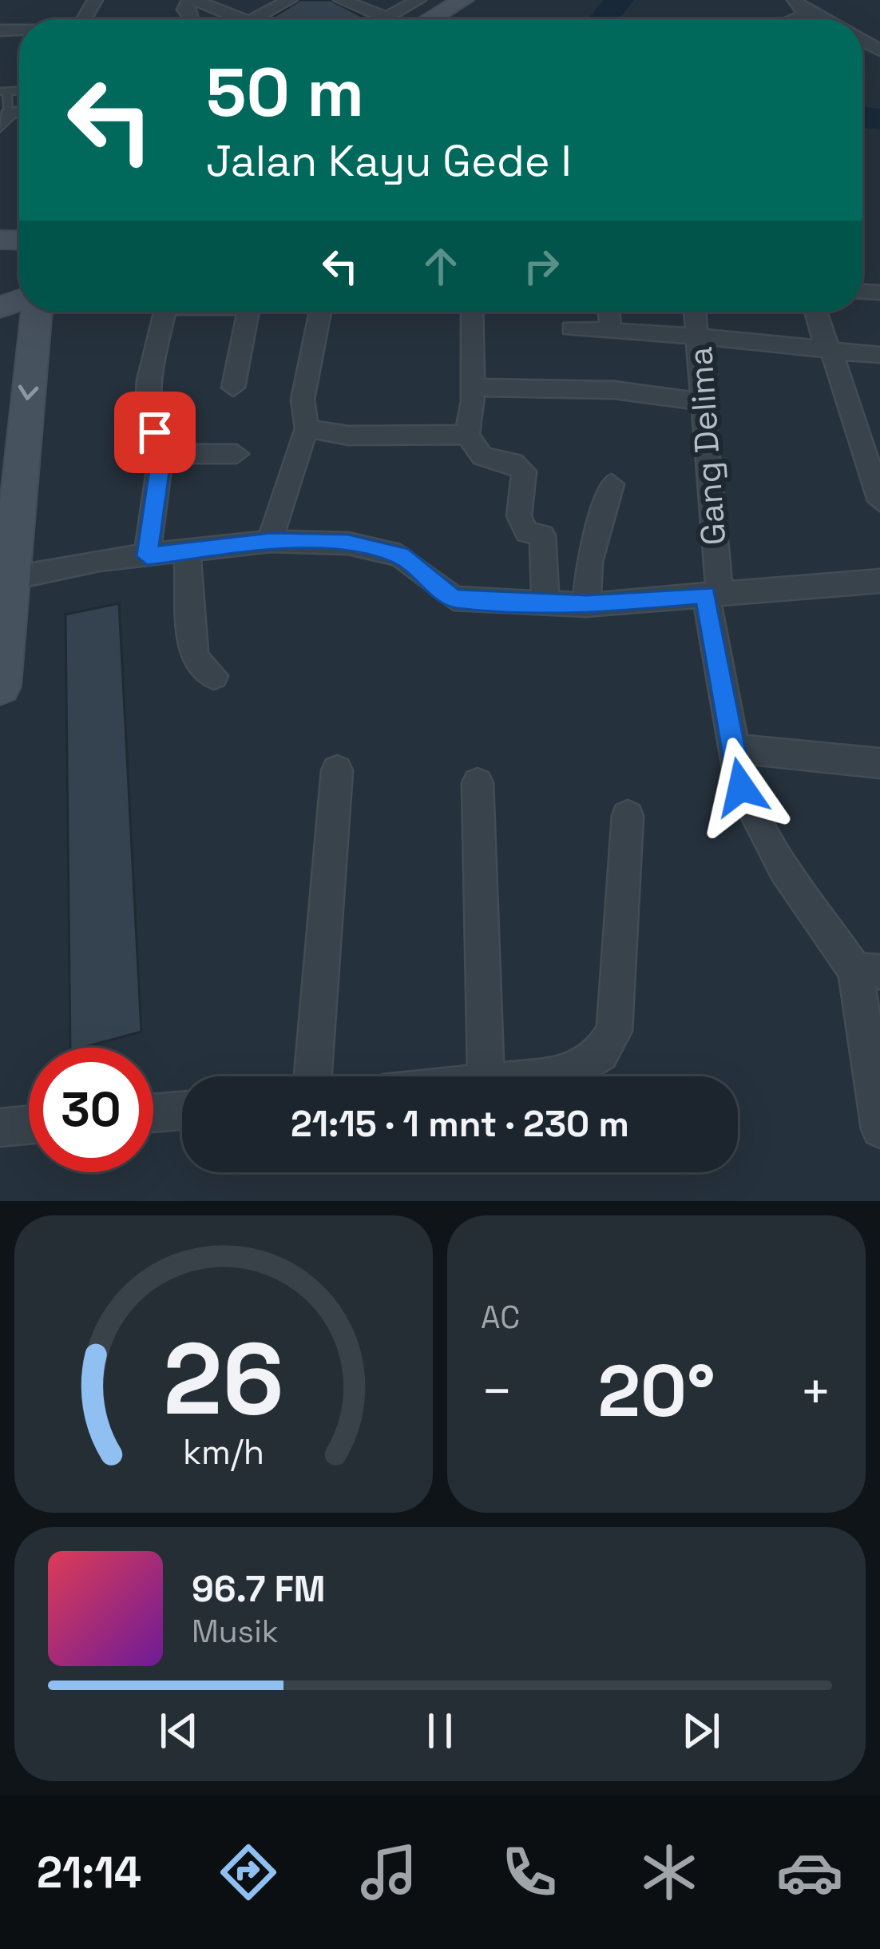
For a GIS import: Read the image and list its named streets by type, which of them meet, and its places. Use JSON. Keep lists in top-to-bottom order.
{
  "streets": {
    "street": ["Gang Delima"]
  },
  "page": {
    "turn": ["50 m", "Jalan Kayu Gede I"],
    "limit": "30",
    "trip": "21:15 · 1 mnt · 230 m",
    "tile": "AC",
    "heat": ["−", "20°", "+"],
    "song": ["96.7 FM", "Musik"],
    "tabs": "21:14",
    "gauge": ["26", "km/h"]
  }
}
